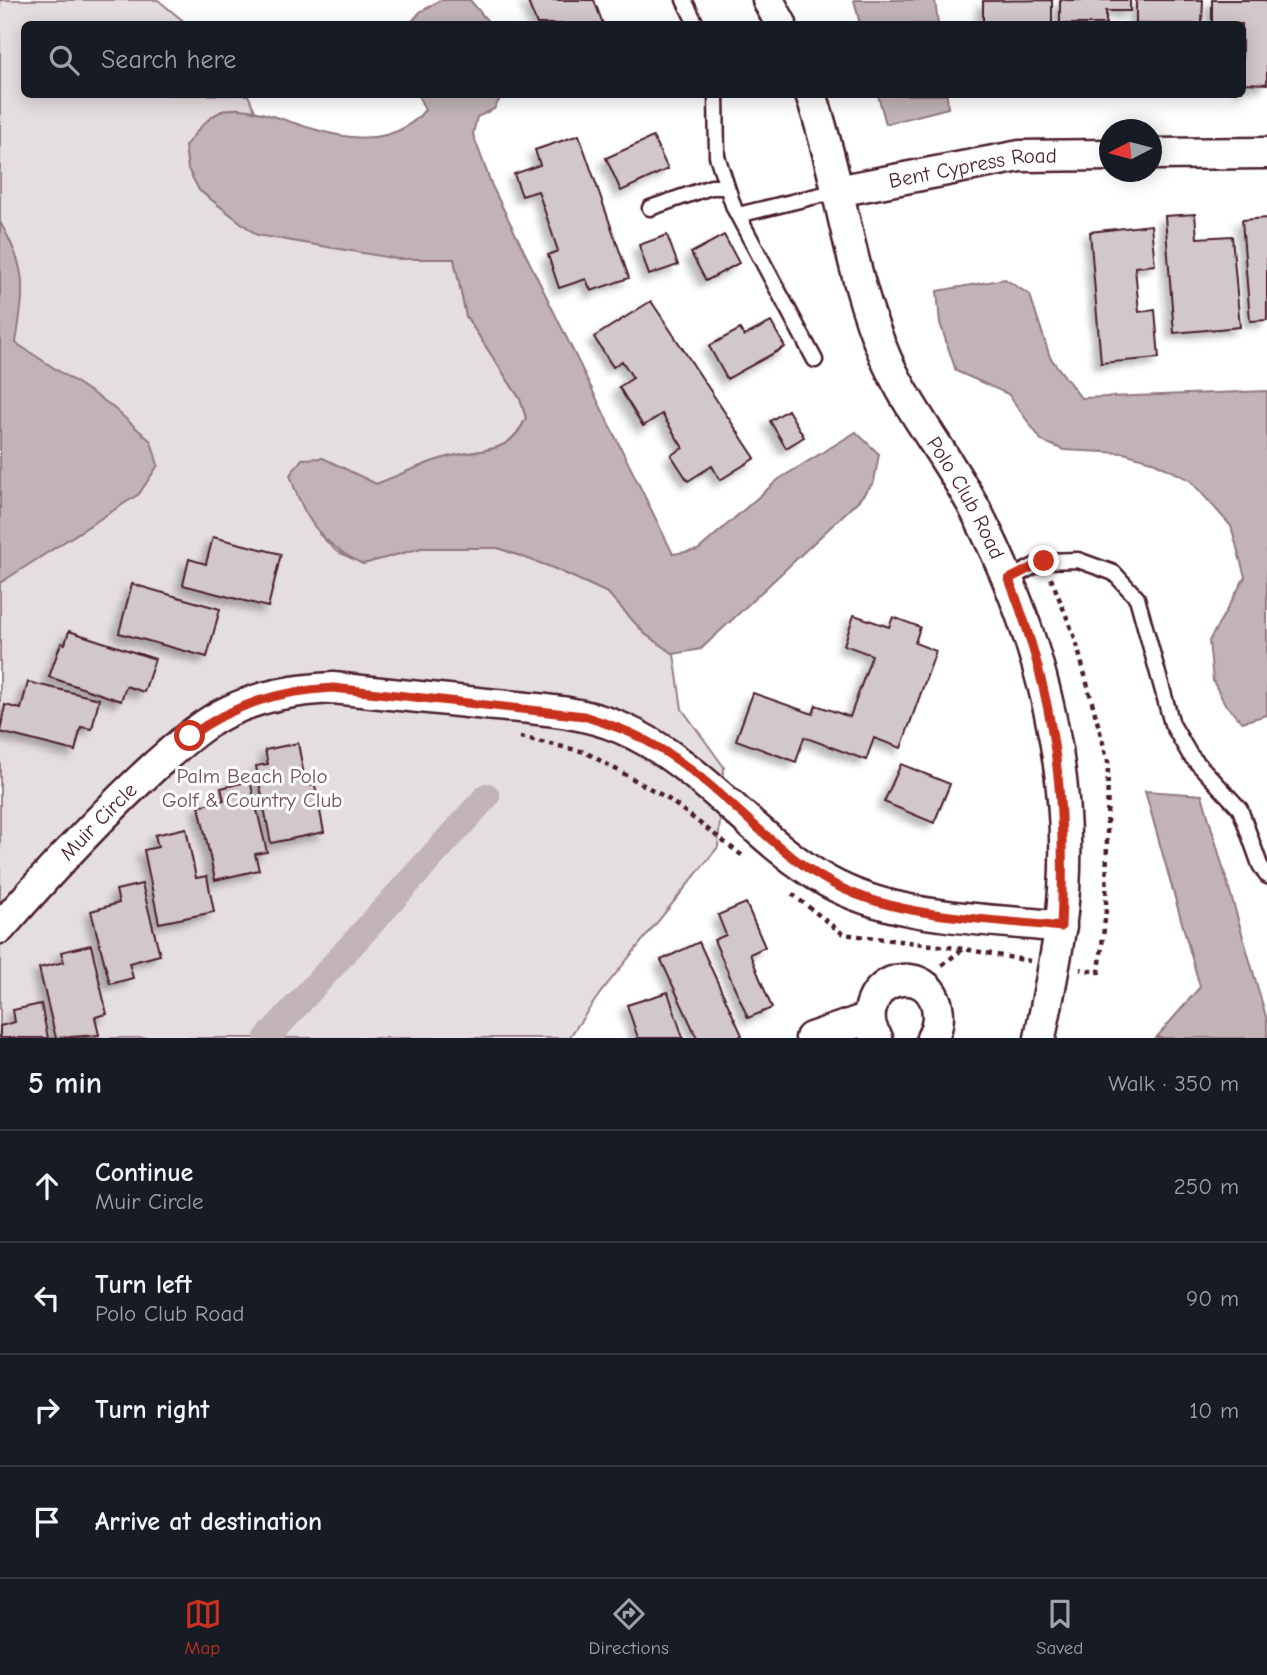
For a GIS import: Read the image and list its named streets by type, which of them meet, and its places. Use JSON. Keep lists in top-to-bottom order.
{
  "streets": {
    "street": ["Bent Cypress Road", "Polo Club Road", "Muir Circle"]
  },
  "crossings": [
    ["Bent Cypress Road", "Polo Club Road"],
    ["Polo Club Road", "Muir Circle"]
  ],
  "parks": ["Palm Beach Polo Golf & Country Club"],
  "north": "left",
  "page": {
    "search": "Search here",
    "heading": ["5 min", "Walk · 350 m"],
    "list": [
      ["Continue", "Muir Circle", "250 m"],
      ["Turn left", "Polo Club Road", "90 m"],
      ["Turn right", "10 m"],
      "Arrive at destination"
    ],
    "nav": ["Map", "Directions", "Saved"]
  }
}
